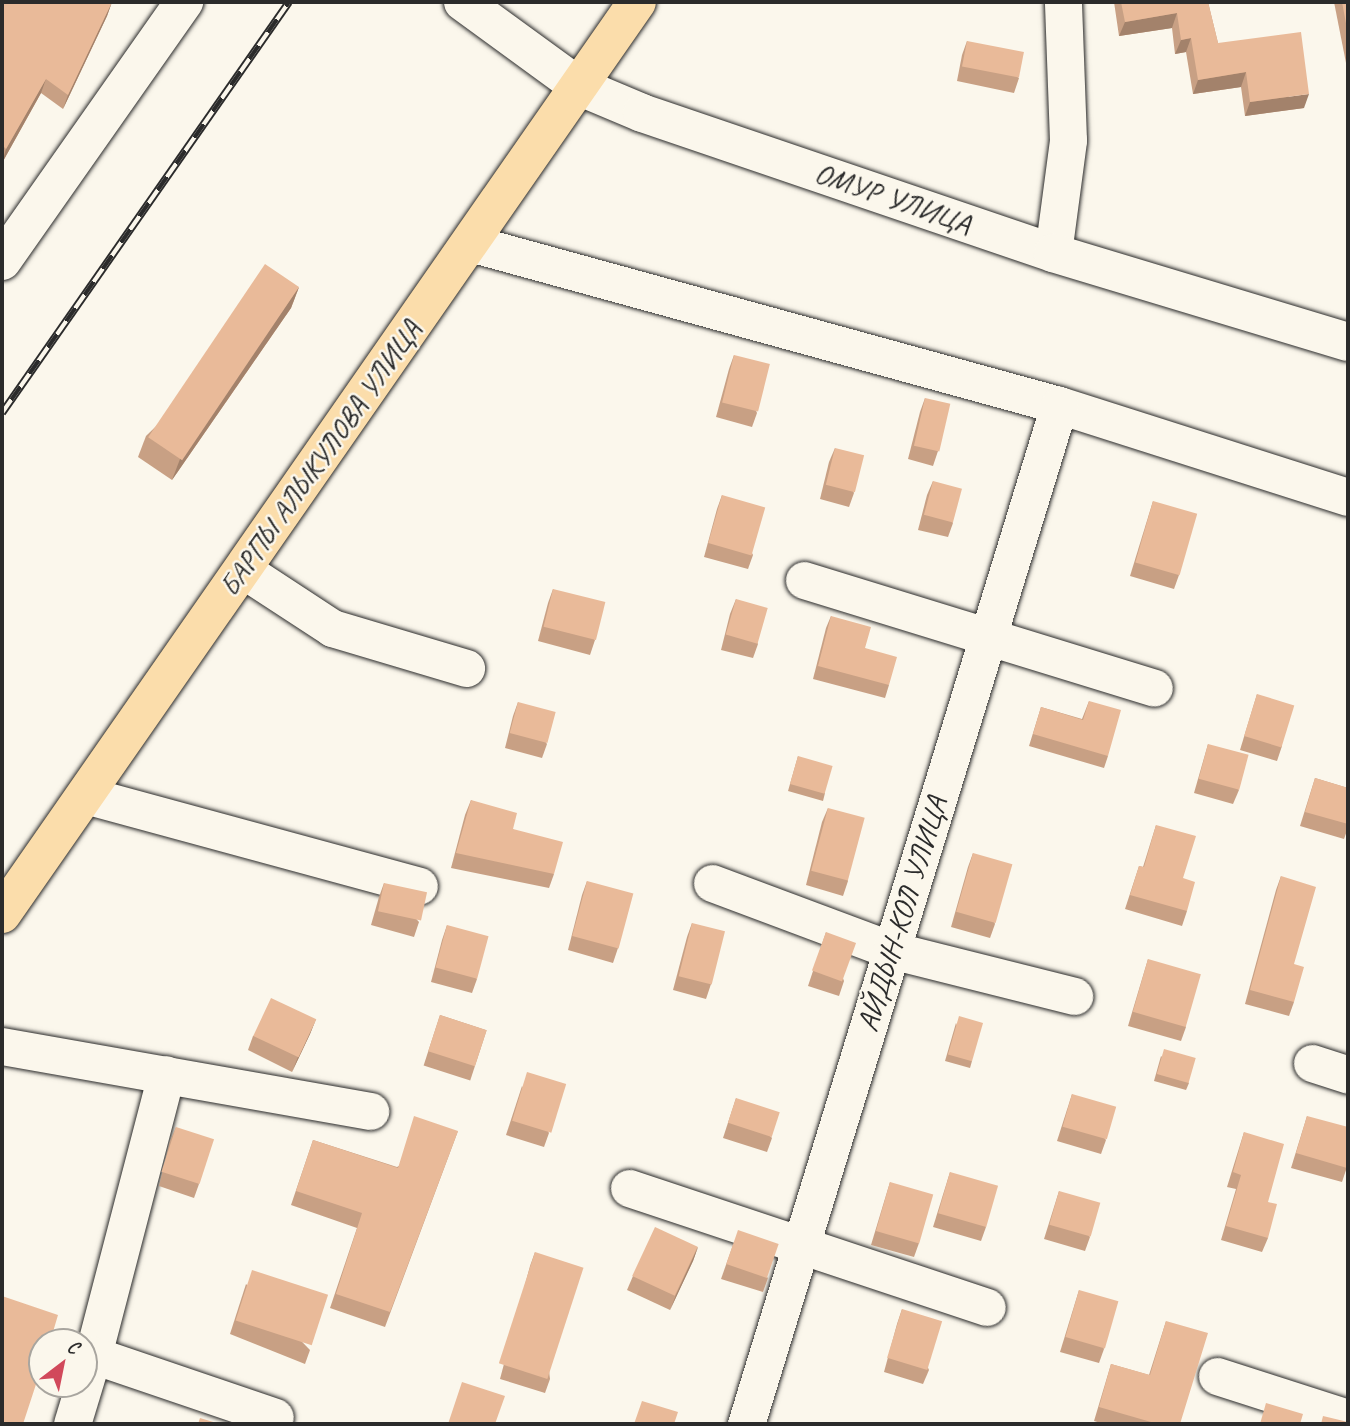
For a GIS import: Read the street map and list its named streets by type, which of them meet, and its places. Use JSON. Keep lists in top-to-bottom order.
{
  "streets": {
    "main road": ["БАРПЫ АЛЫКУЛОВА УЛИЦА"],
    "street": ["ОМУР УЛИЦА", "АЙДЫН-КОЛ УЛИЦА"]
  },
  "crossings": [
    ["ОМУР УЛИЦА", "БАРПЫ АЛЫКУЛОВА УЛИЦА"]
  ],
  "north": "top right"
}
